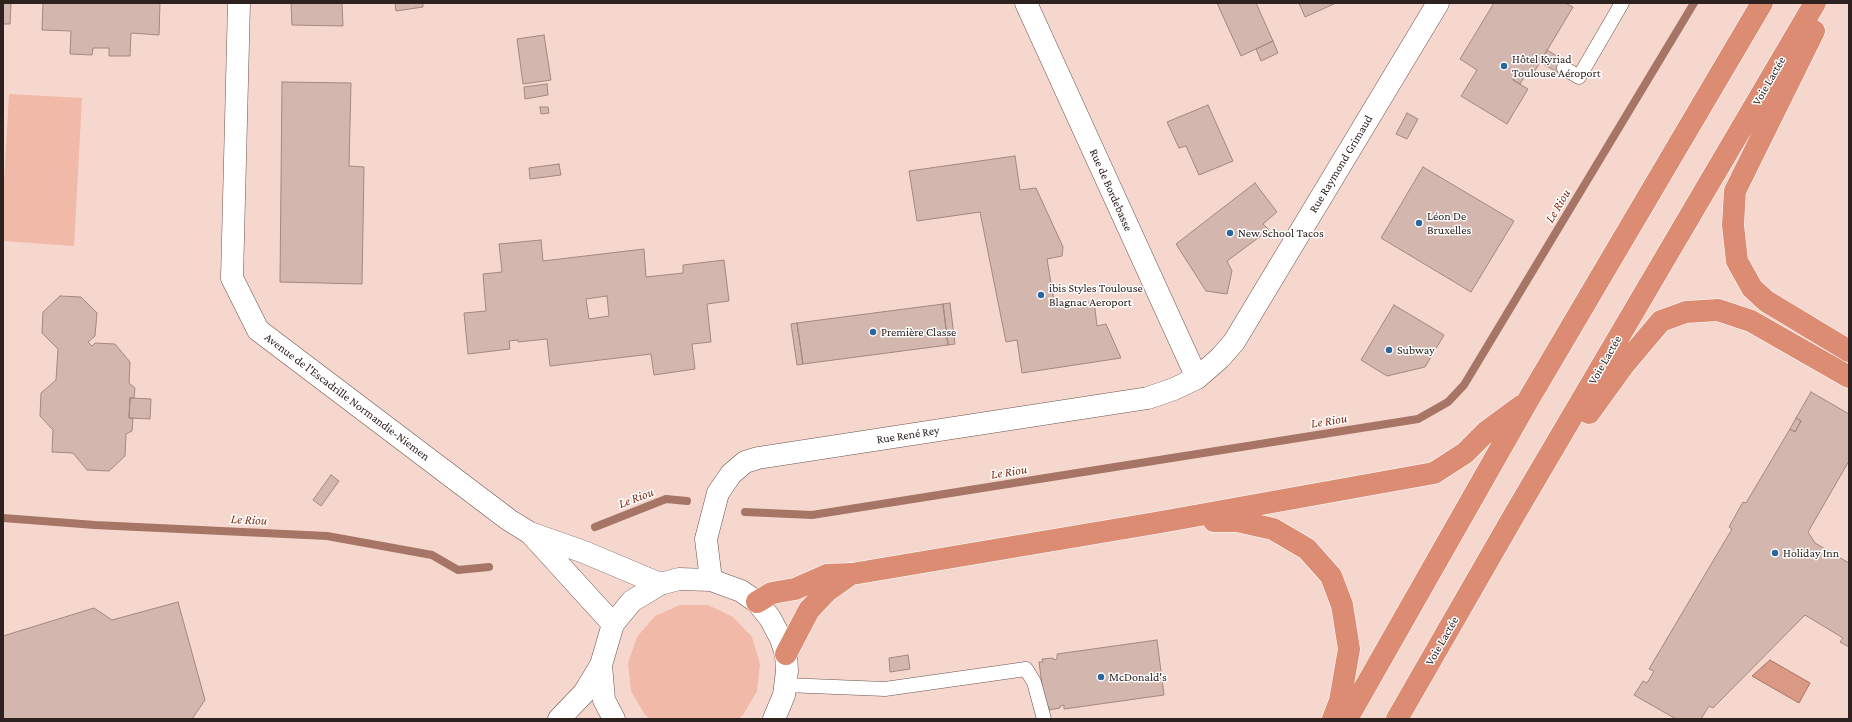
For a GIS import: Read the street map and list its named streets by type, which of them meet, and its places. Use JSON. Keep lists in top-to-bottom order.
{
  "streets": {
    "highway": ["Voie Lactée"],
    "street": [
      "Rue Raymond Grimaud",
      "Rue de Bordebasse",
      "Avenue de l'Escadrille Normandie-Niemen",
      "Rue René Rey"
    ]
  },
  "crossings": [
    ["Rue Raymond Grimaud", "Rue de Bordebasse"],
    ["Rue Raymond Grimaud", "Rue René Rey"],
    ["Rue de Bordebasse", "Rue René Rey"]
  ],
  "water": ["Le Riou"],
  "places": [
    "Hôtel Kyriad Toulouse Aéroport",
    "Léon De Bruxelles",
    "New School Tacos",
    "ibis Styles Toulouse Blagnac Aeroport",
    "Première Classe",
    "Subway",
    "Holiday Inn",
    "McDonald's"
  ]
}
